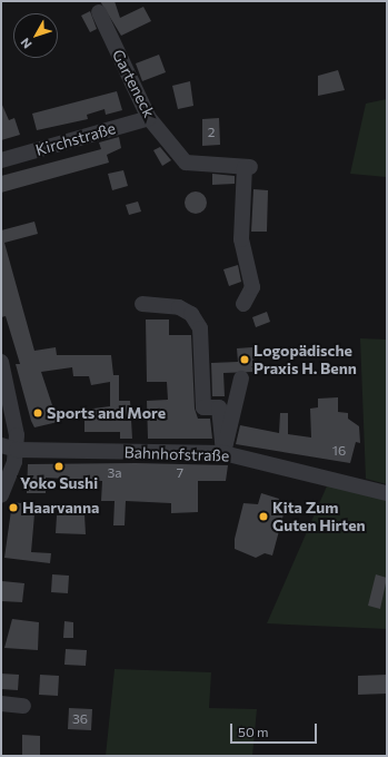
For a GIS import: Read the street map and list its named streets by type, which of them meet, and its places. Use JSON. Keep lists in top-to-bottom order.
{
  "streets": {
    "street": ["Garteneck", "Kirchstraße", "Bahnhofstraße"]
  },
  "crossings": [
    ["Garteneck", "Kirchstraße"]
  ],
  "places": [
    "Logopädische Praxis H. Benn",
    "Sports and More",
    "Yoko Sushi",
    "Haarvanna",
    "Kita Zum Guten Hirten"
  ],
  "house_numbers": [
    "2",
    "16",
    "3a",
    "7",
    "36"
  ],
  "scale_bar": "50 m",
  "north": "bottom left"
}
